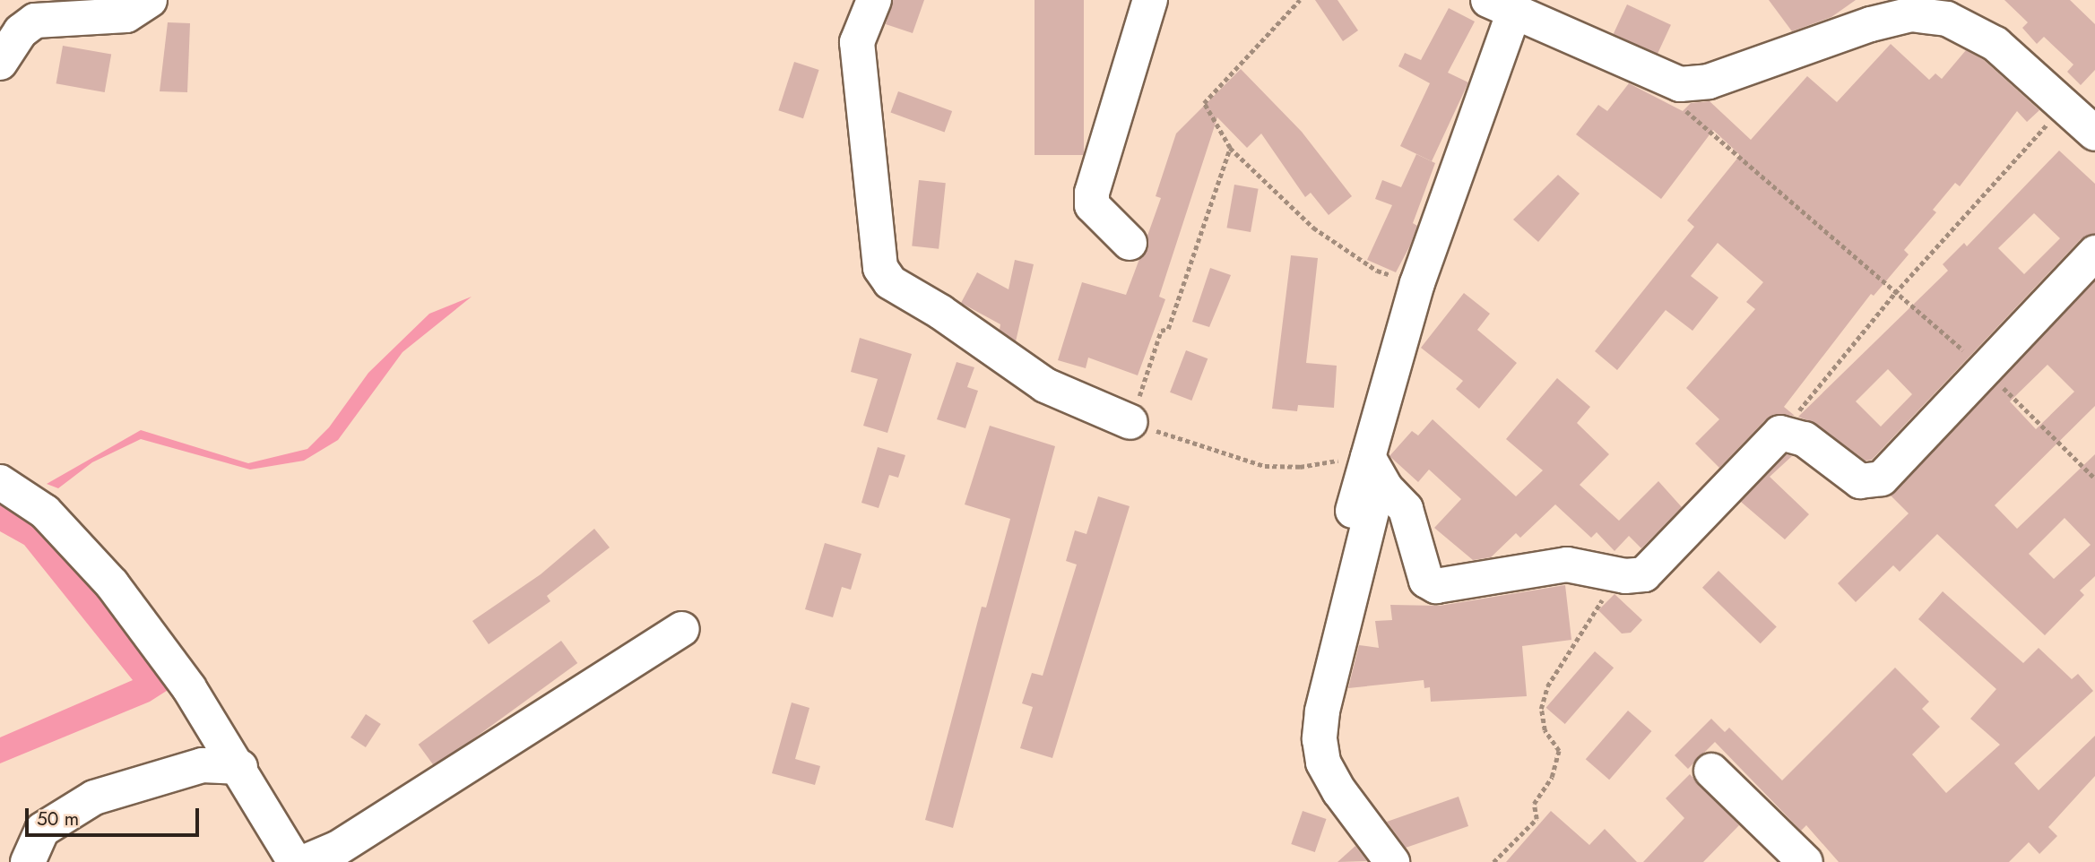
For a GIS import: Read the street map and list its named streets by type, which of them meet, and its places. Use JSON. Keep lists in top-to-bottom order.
{
  "scale_bar": "50 m"
}
